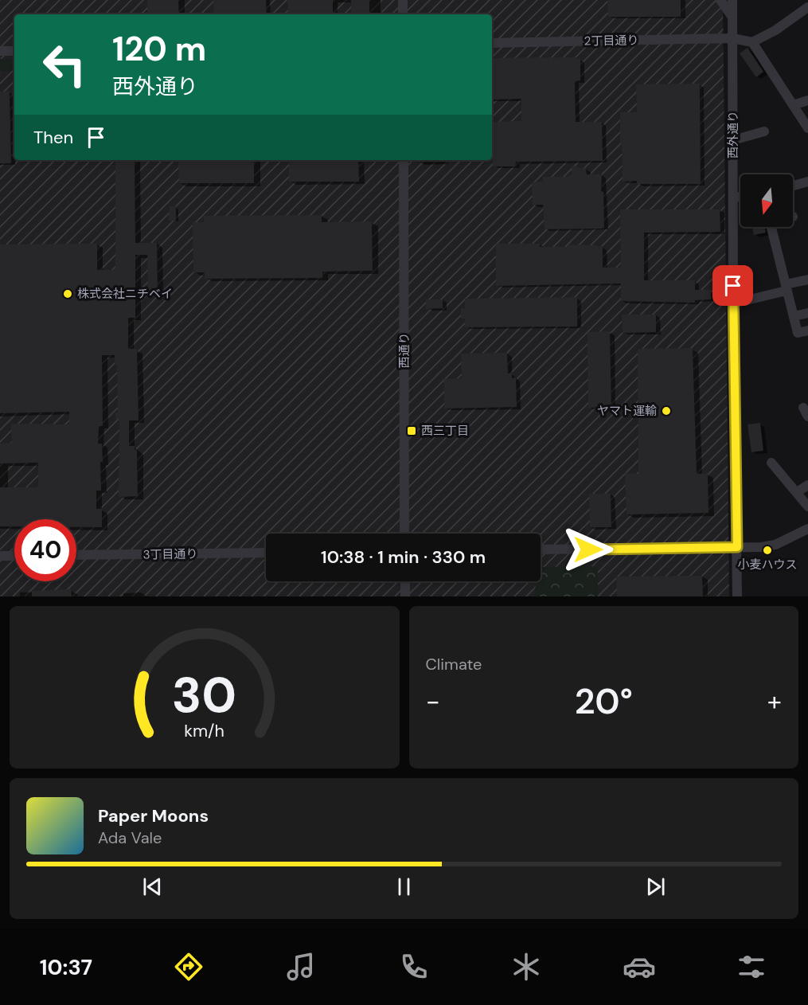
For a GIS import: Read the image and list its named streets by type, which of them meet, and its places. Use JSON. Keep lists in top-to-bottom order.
{
  "streets": {
    "street": [
      "2丁目通り",
      "西外通り",
      "西通り",
      "3丁目通り"
    ]
  },
  "crossings": [
    ["2丁目通り", "西外通り"]
  ],
  "places": {
    "other": ["株式会社ニチベイ", "ヤマト運輸", "小麦ハウス"],
    "transit": ["西三丁目"]
  },
  "north": "bottom",
  "page": {
    "turn": ["120 m", "西外通り"],
    "then": "Then",
    "limit": "40",
    "trip": "10:38 · 1 min · 330 m",
    "tile": "Climate",
    "heat": ["−", "20°", "+"],
    "song": ["Paper Moons", "Ada Vale"],
    "tabs": "10:37",
    "gauge": ["30", "km/h"]
  }
}
